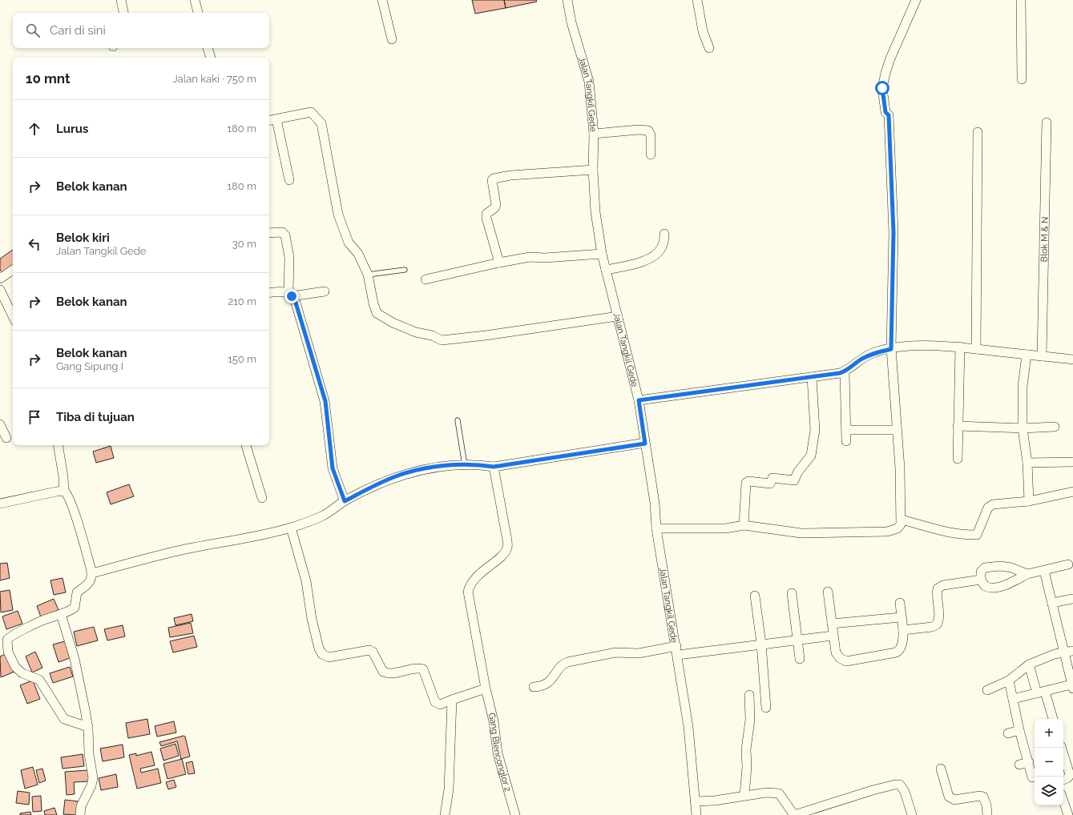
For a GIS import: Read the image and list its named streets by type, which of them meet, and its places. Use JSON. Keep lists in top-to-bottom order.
{
  "streets": {
    "street": ["Jalan Tangkil Gede", "Blok M & N", "Gang Blenconglor 2"]
  },
  "page": {
    "search": "Cari di sini",
    "heading": ["10 mnt", "Jalan kaki · 750 m"],
    "list": [
      ["Lurus", "180 m"],
      ["Belok kanan", "180 m"],
      ["Belok kiri", "Jalan Tangkil Gede", "30 m"],
      ["Belok kanan", "210 m"],
      ["Belok kanan", "Gang Sipung I", "150 m"],
      "Tiba di tujuan"
    ],
    "map_buttons": ["+", "−"]
  }
}
